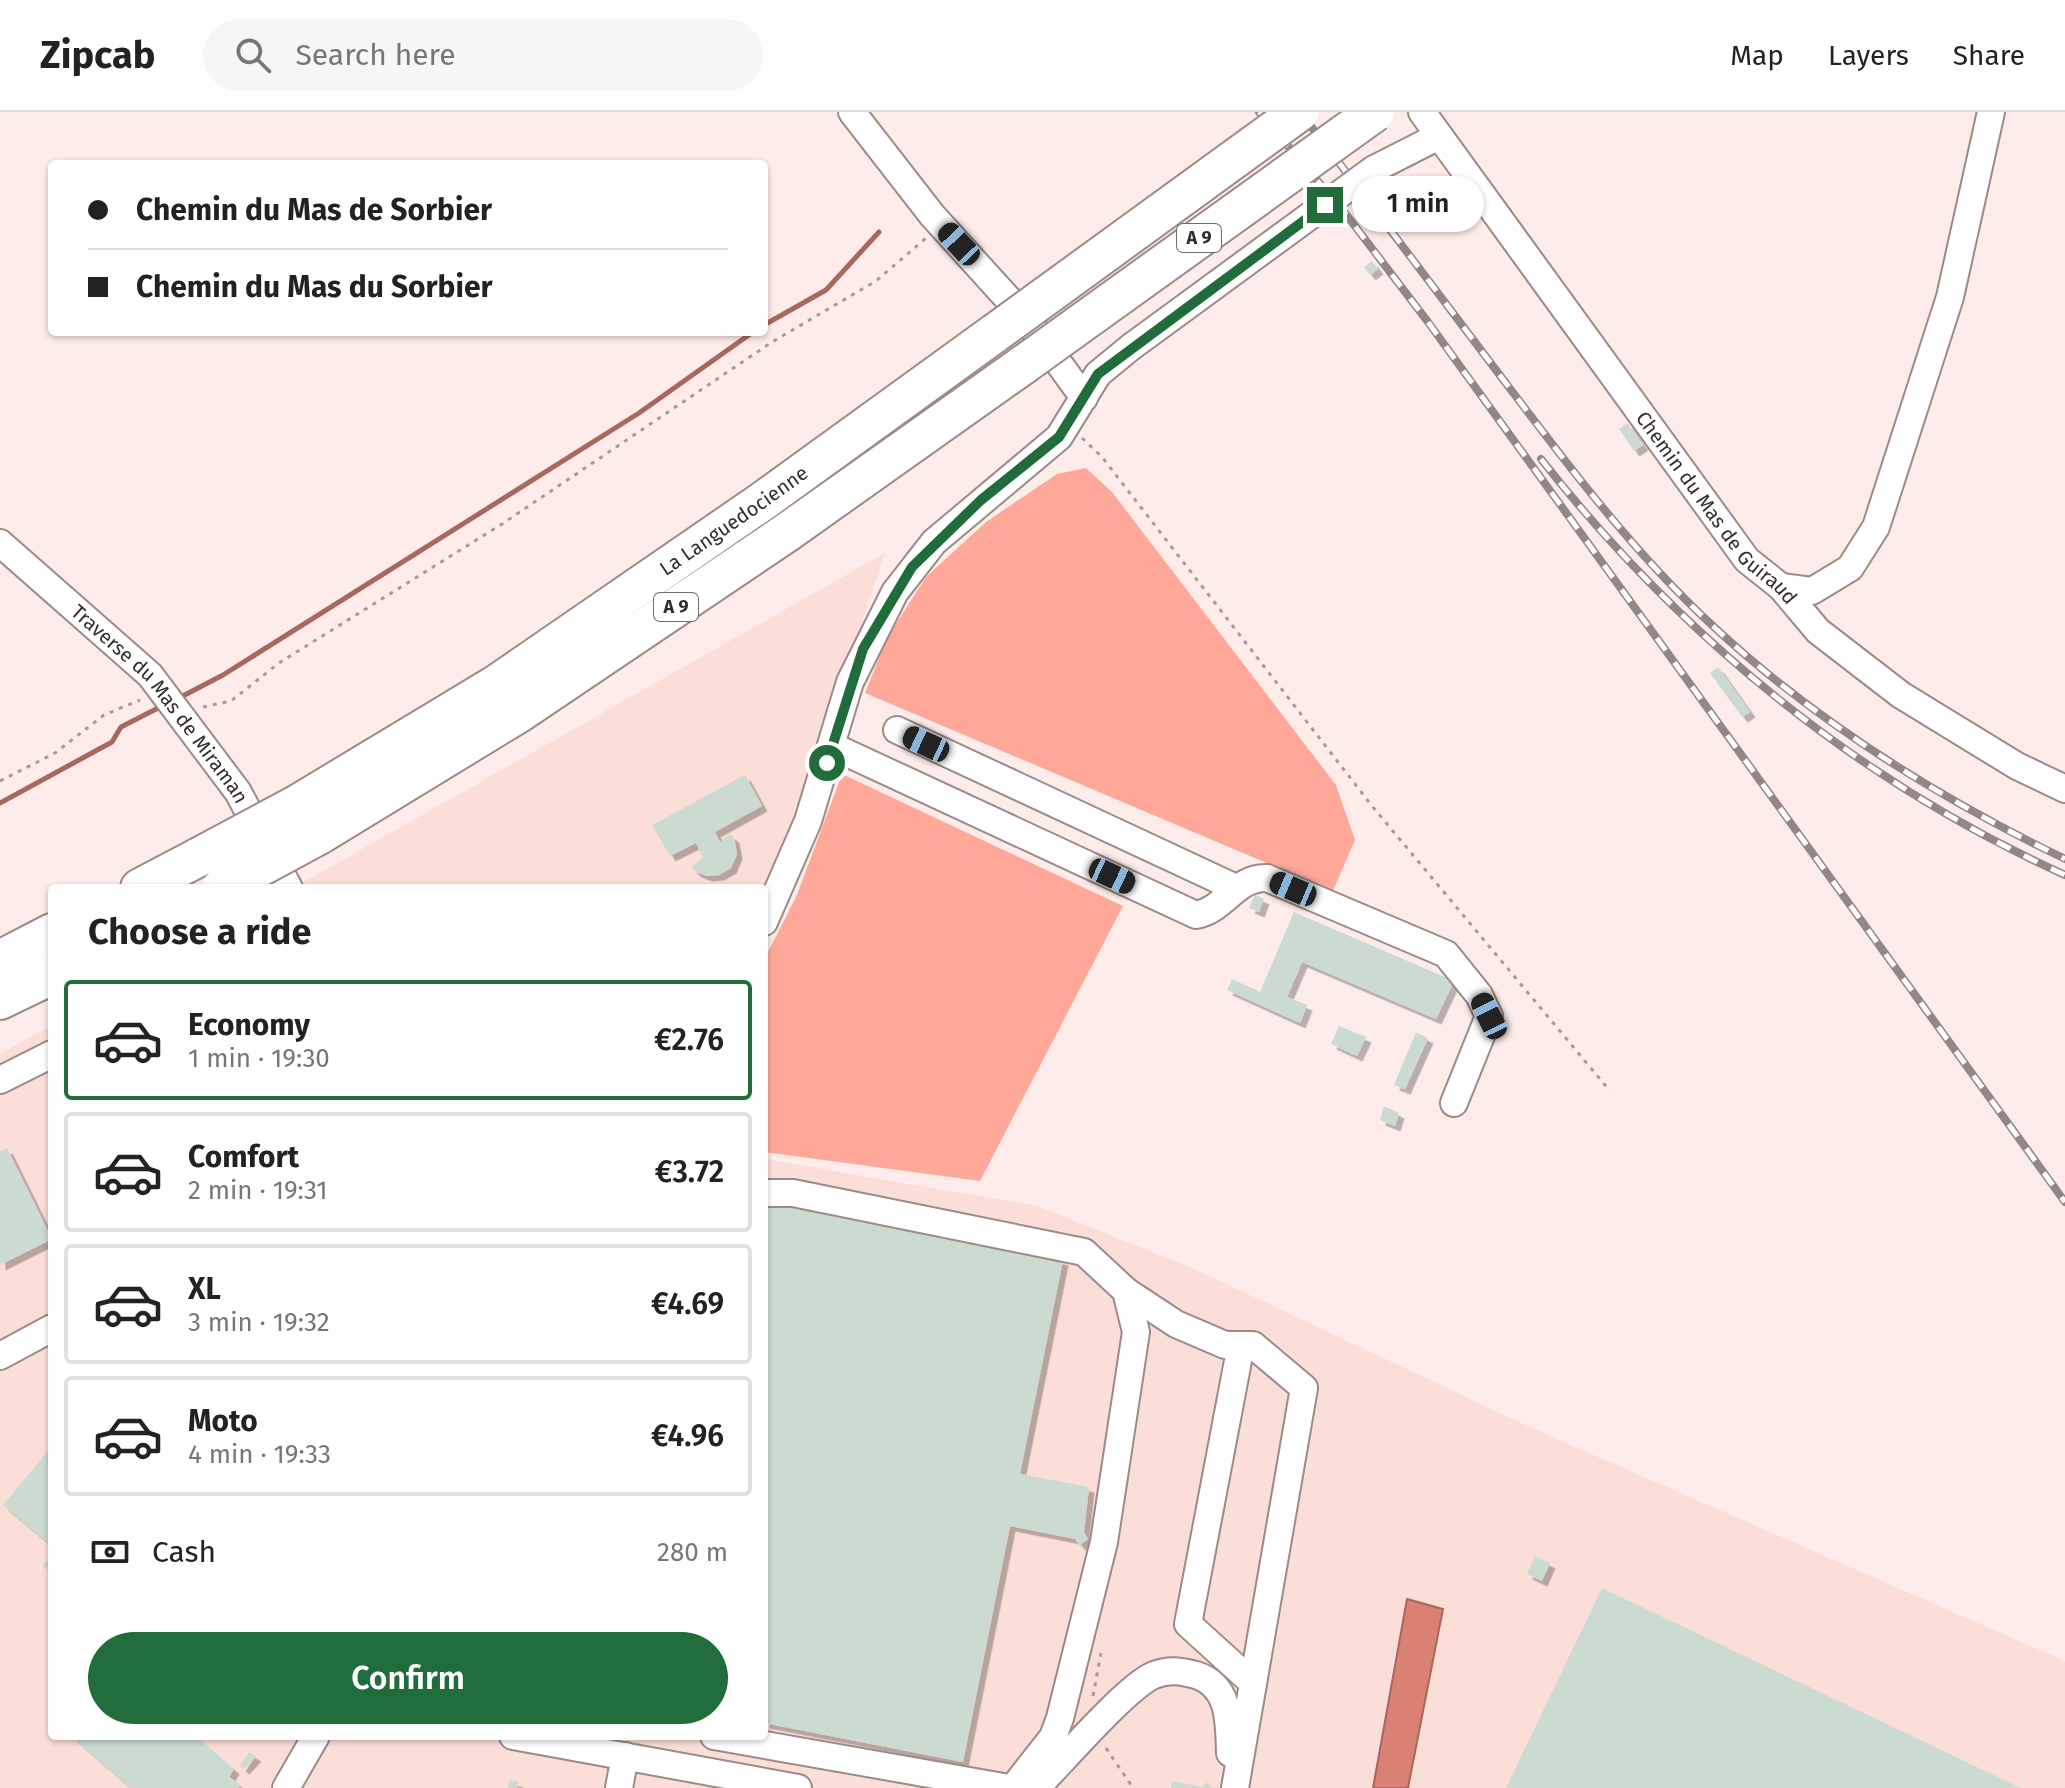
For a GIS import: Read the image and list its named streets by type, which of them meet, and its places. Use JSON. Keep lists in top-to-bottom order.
{
  "streets": {
    "highway": ["A 9", "La Languedocienne"],
    "street": ["Chemin du Mas de Guiraud", "Traverse du Mas de Miraman"]
  },
  "page": {
    "header": "Zipcab",
    "search": "Search here",
    "nav": ["Map", "Layers", "Share"],
    "banner": ["Chemin du Mas de Sorbier", "Chemin du Mas du Sorbier"],
    "bubble": "1 min",
    "heading": "Choose a ride",
    "list": [
      {
        "name": "Economy",
        "note": "1 min · 19:30",
        "value": "€2.76"
      },
      {
        "name": "Comfort",
        "note": "2 min · 19:31",
        "value": "€3.72"
      },
      {
        "name": "XL",
        "note": "3 min · 19:32",
        "value": "€4.69"
      },
      {
        "name": "Moto",
        "note": "4 min · 19:33",
        "value": "€4.96"
      }
    ],
    "pay": ["Cash", "280 m"],
    "buttons": "Confirm"
  }
}
